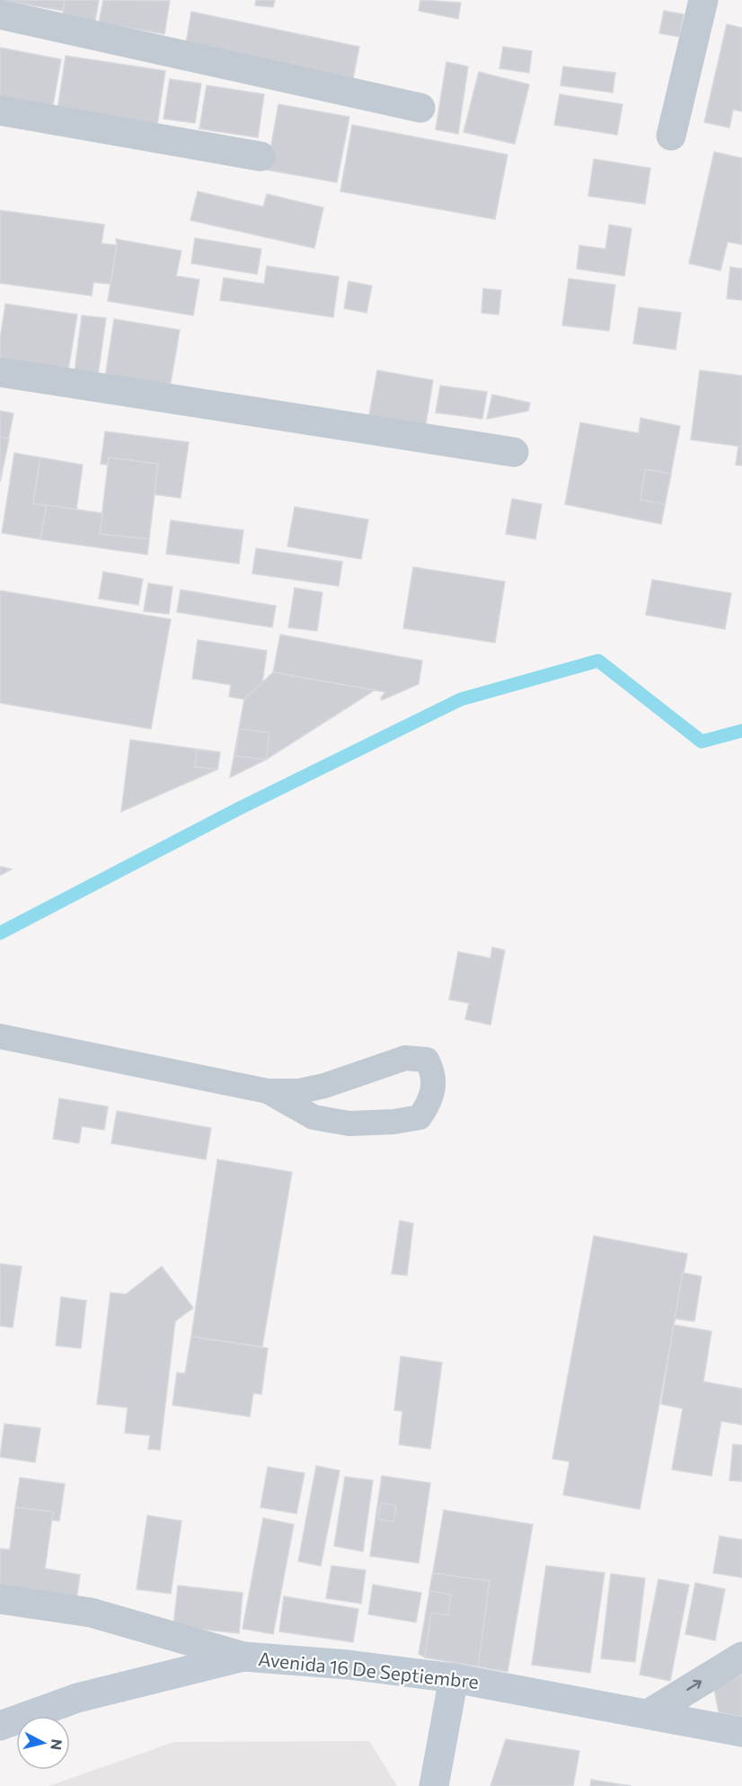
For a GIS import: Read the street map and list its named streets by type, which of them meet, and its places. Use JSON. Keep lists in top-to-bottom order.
{
  "streets": {
    "main road": ["Avenida 16 De Septiembre"]
  },
  "north": "right"
}
